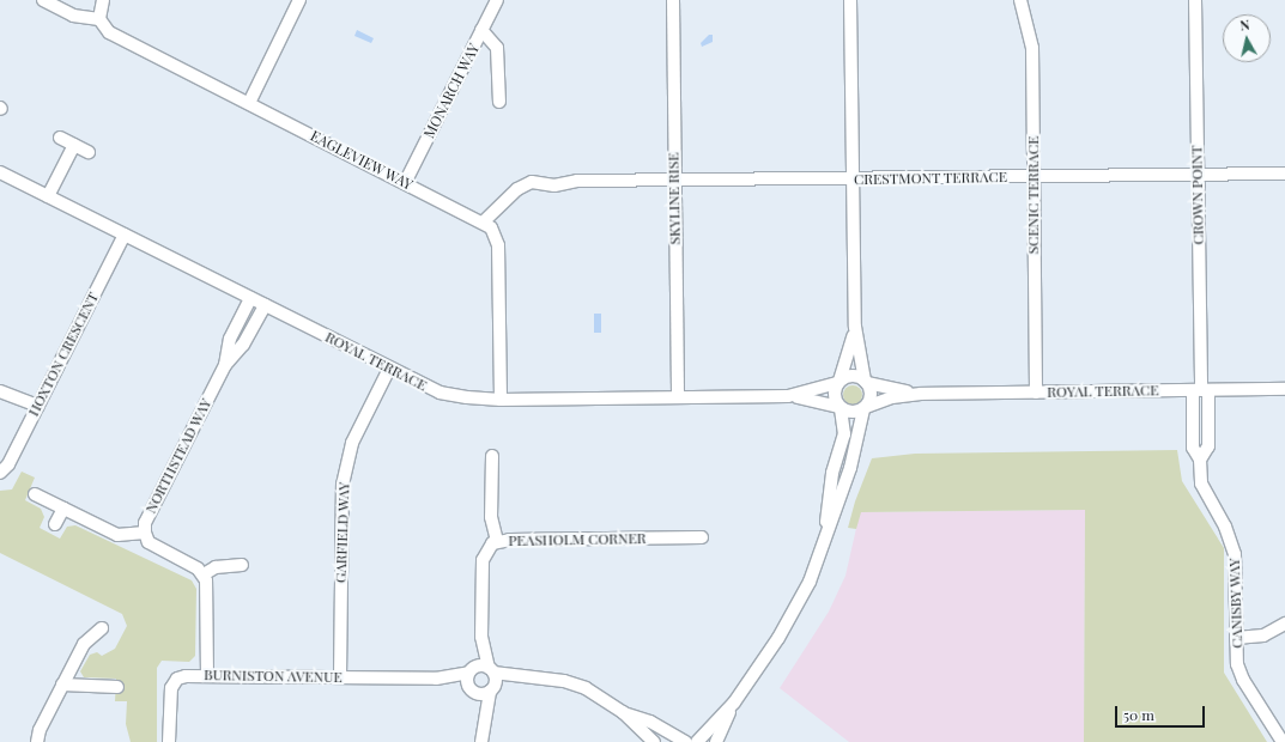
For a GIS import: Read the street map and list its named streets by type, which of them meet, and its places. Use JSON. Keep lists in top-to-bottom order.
{
  "streets": {
    "street": [
      "MONARCH WAY",
      "EAGLEVIEW WAY",
      "CRESTMONT TERRACE",
      "SCENIC TERRACE",
      "CROWN POINT",
      "SKYLINE RISE",
      "HOXTON CRESCENT",
      "ROYAL TERRACE",
      "NORTHSTEAD WAY",
      "GARFIELD WAY",
      "PEASHOLM CORNER",
      "CANISBY WAY",
      "BURNISTON AVENUE"
    ]
  },
  "crossings": [
    ["MONARCH WAY", "EAGLEVIEW WAY"],
    ["EAGLEVIEW WAY", "CRESTMONT TERRACE"],
    ["EAGLEVIEW WAY", "ROYAL TERRACE"],
    ["CRESTMONT TERRACE", "SCENIC TERRACE"],
    ["CRESTMONT TERRACE", "CROWN POINT"],
    ["CRESTMONT TERRACE", "SKYLINE RISE"],
    ["SCENIC TERRACE", "ROYAL TERRACE"],
    ["CROWN POINT", "ROYAL TERRACE"],
    ["CROWN POINT", "CANISBY WAY"],
    ["SKYLINE RISE", "ROYAL TERRACE"],
    ["HOXTON CRESCENT", "ROYAL TERRACE"],
    ["ROYAL TERRACE", "NORTHSTEAD WAY"],
    ["ROYAL TERRACE", "GARFIELD WAY"],
    ["ROYAL TERRACE", "CANISBY WAY"],
    ["GARFIELD WAY", "BURNISTON AVENUE"],
    ["PEASHOLM CORNER", "BURNISTON AVENUE"]
  ],
  "scale_bar": "50 m",
  "north": "top"
}
